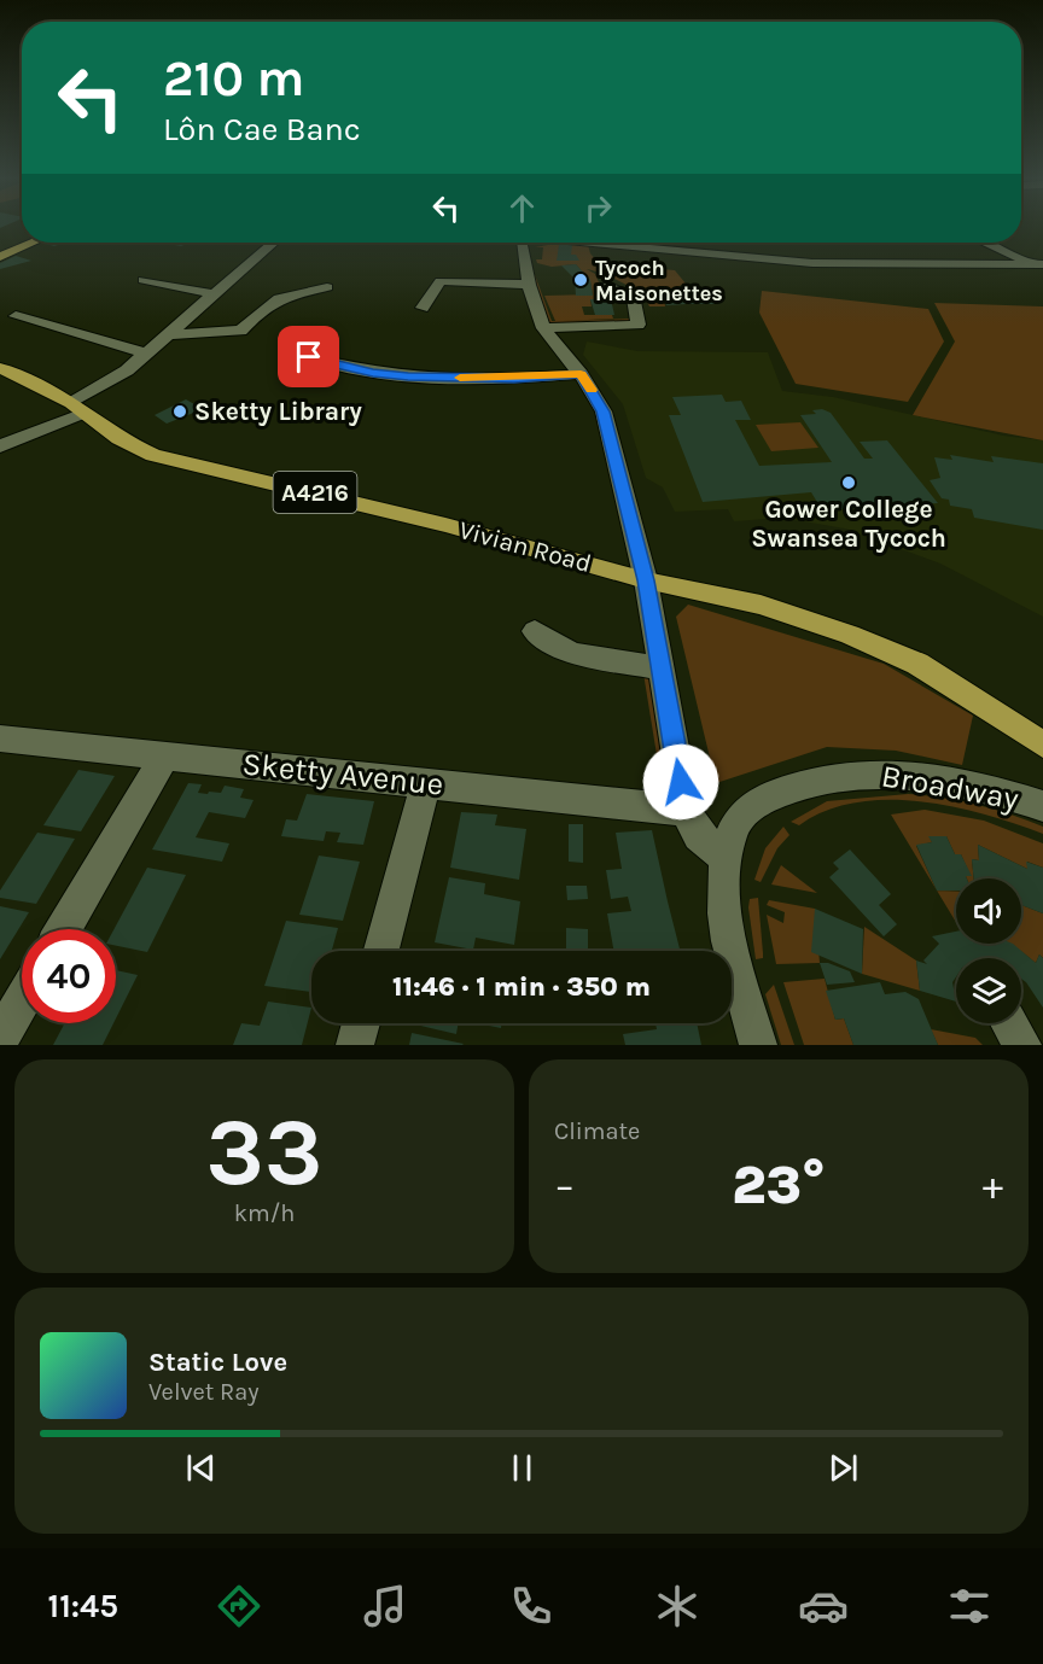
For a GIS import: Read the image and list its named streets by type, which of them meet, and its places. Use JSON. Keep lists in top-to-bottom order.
{
  "streets": {
    "main road": ["A4216", "Vivian Road"],
    "street": ["Sketty Avenue", "Broadway"]
  },
  "places": ["Tycoch Maisonettes", "Sketty Library", "Gower College Swansea Tycoch"],
  "page": {
    "turn": ["210 m", "Lôn Cae Banc"],
    "limit": "40",
    "trip": "11:46 · 1 min · 350 m",
    "tile": [
      ["33", "km/h"],
      "Climate"
    ],
    "heat": ["−", "23°", "+"],
    "song": ["Static Love", "Velvet Ray"],
    "tabs": "11:45"
  }
}
